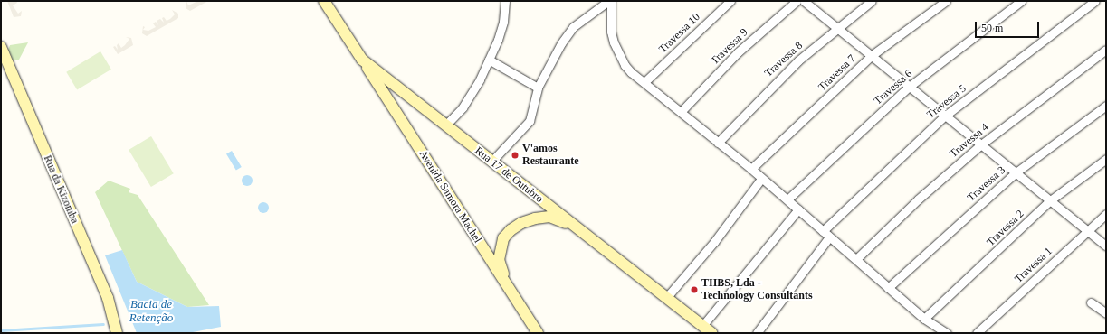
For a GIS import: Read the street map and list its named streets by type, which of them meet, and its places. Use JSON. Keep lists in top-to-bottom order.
{
  "streets": {
    "main road": ["Rua 17 de Outubro", "Rua da Kizomba", "Avenida Samora Machel"],
    "street": [
      "Travessa 10",
      "Travessa 9",
      "Travessa 8",
      "Travessa 7",
      "Travessa 6",
      "Travessa 5",
      "Travessa 4",
      "Travessa 3",
      "Travessa 2",
      "Travessa 1"
    ]
  },
  "crossings": [
    ["Rua 17 de Outubro", "Avenida Samora Machel"]
  ],
  "water": ["Bacia de Retenção"],
  "places": ["V'amos Restaurante", "TIIBS, Lda - Technology Consultants"],
  "scale_bar": "50 m"
}
